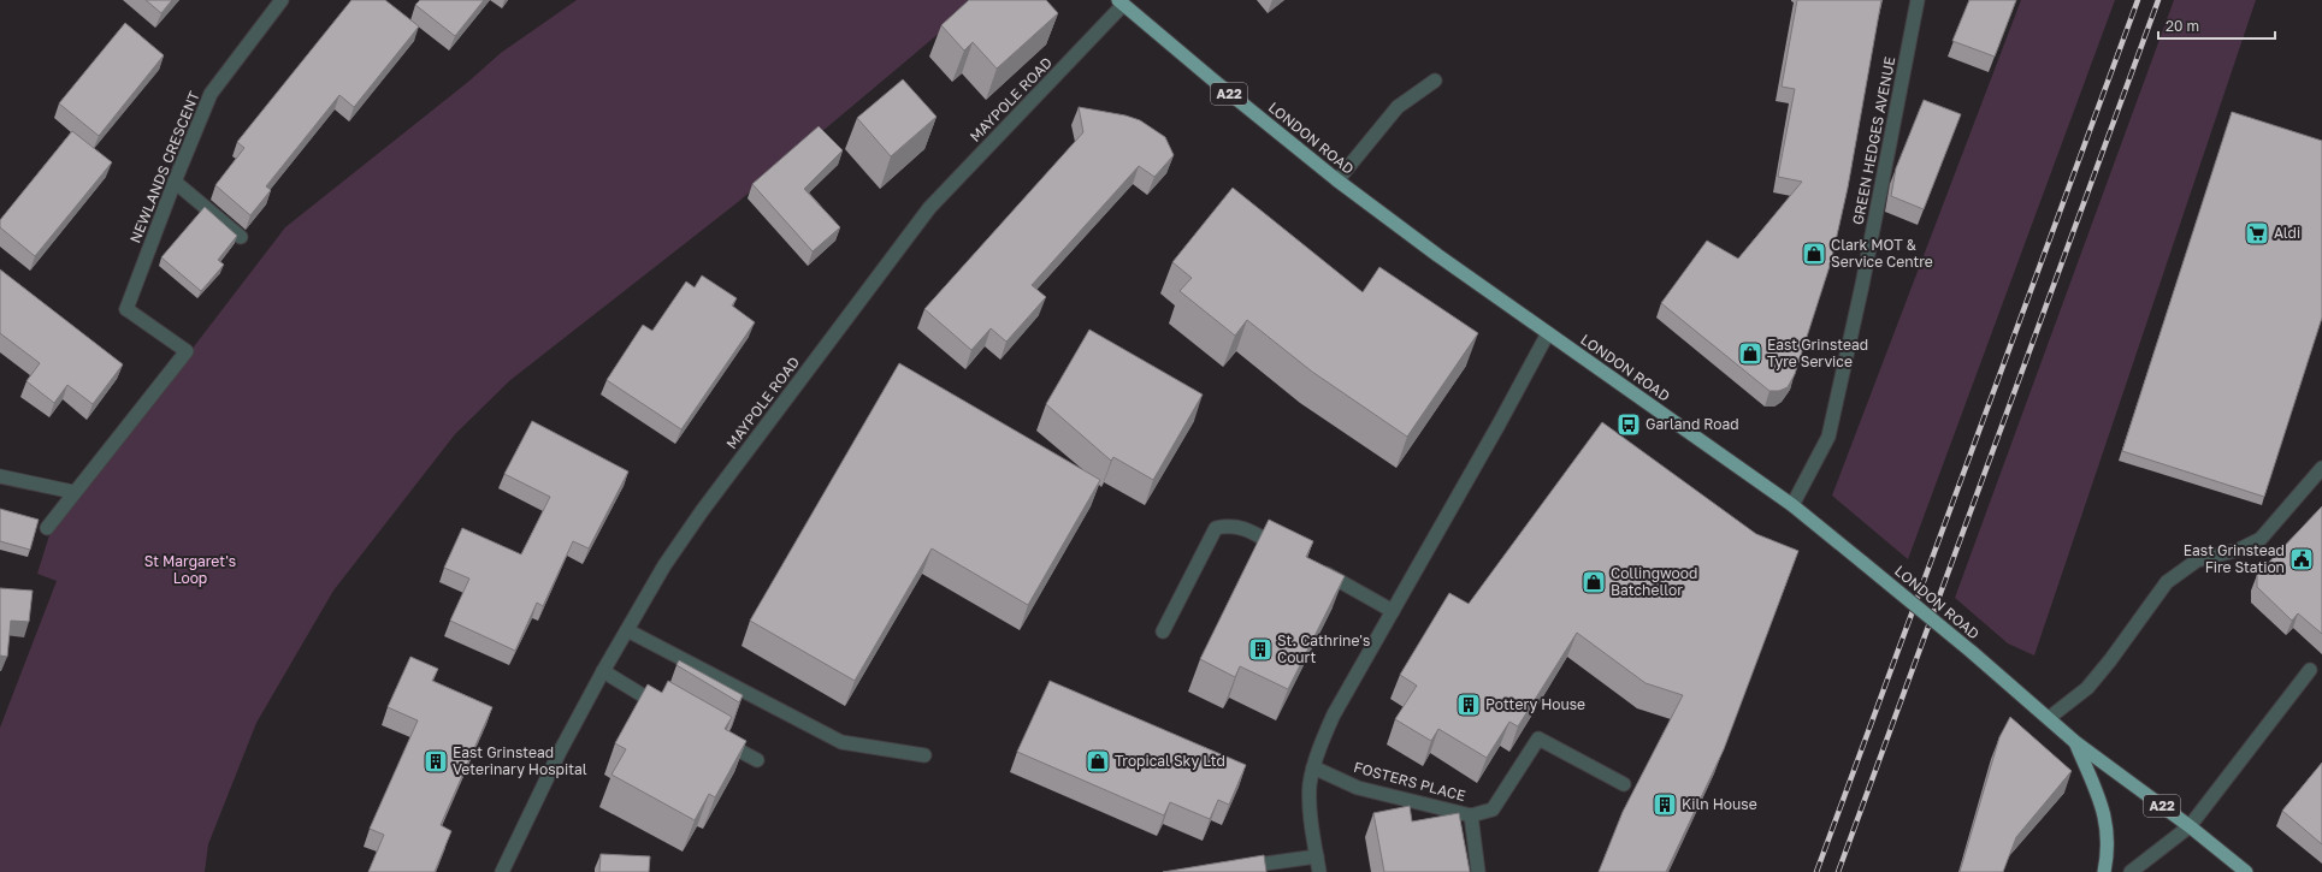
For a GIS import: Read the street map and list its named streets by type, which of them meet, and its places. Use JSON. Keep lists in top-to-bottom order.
{
  "streets": {
    "highway": ["A22", "LONDON ROAD"],
    "street": [
      "MAYPOLE ROAD",
      "GREEN HEDGES AVENUE",
      "NEWLANDS CRESCENT",
      "FOSTERS PLACE"
    ]
  },
  "crossings": [
    ["A22", "LONDON ROAD"],
    ["MAYPOLE ROAD", "LONDON ROAD"],
    ["LONDON ROAD", "GREEN HEDGES AVENUE"]
  ],
  "parks": ["St Margaret's Loop"],
  "places": {
    "supermarket": ["Aldi"],
    "shop": [
      "Clark MOT & Service Centre",
      "East Grinstead Tyre Service",
      "Collingwood Batchellor",
      "Tropical Sky Ltd"
    ],
    "bus stop": ["Garland Road"],
    "public building": ["East Grinstead Fire Station"],
    "building": [
      "St. Cathrine's Court",
      "Pottery House",
      "East Grinstead Veterinary Hospital",
      "Kiln House"
    ]
  },
  "scale_bar": "20 m"
}
